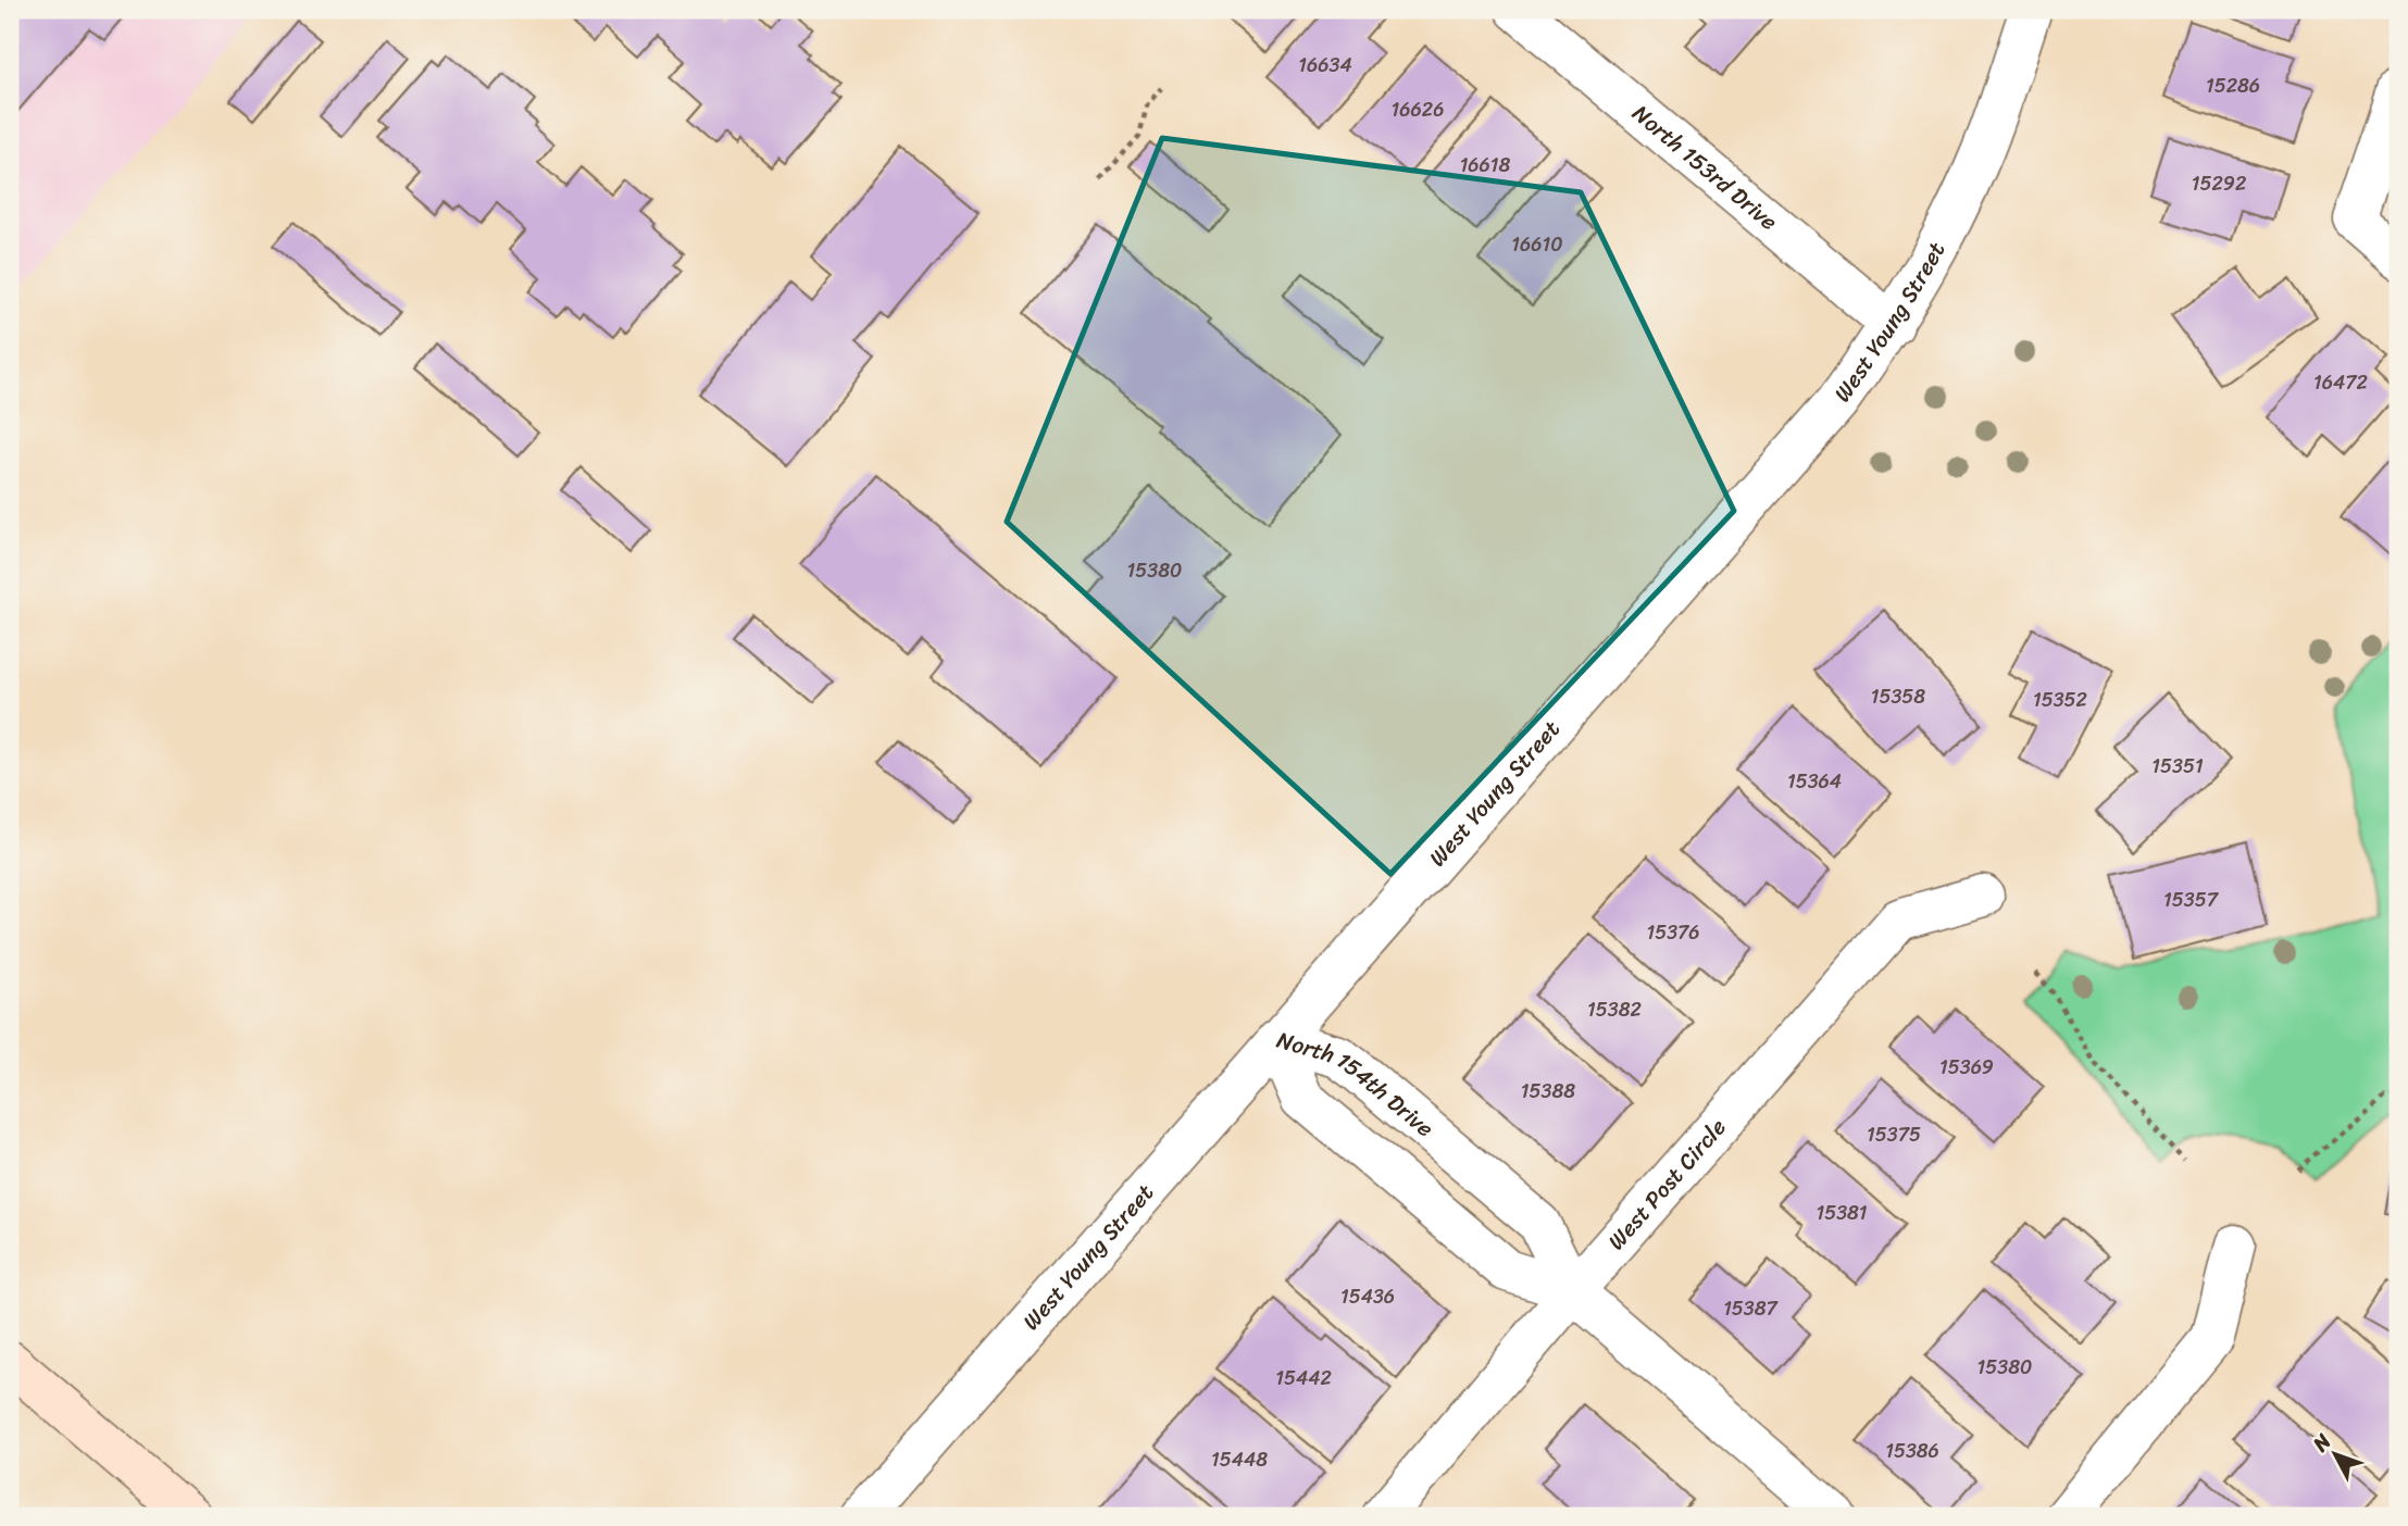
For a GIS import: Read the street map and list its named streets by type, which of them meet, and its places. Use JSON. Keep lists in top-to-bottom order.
{
  "streets": {
    "street": [
      "North 153rd Drive",
      "West Young Street",
      "North 154th Drive",
      "West Post Circle"
    ]
  },
  "crossings": [
    ["North 153rd Drive", "West Young Street"],
    ["West Young Street", "North 154th Drive"],
    ["North 154th Drive", "West Post Circle"]
  ],
  "house_numbers": [
    "16634",
    "15286",
    "16626",
    "16618",
    "15292",
    "16610",
    "16472",
    "15380",
    "15358",
    "15352",
    "15351",
    "15364",
    "15357",
    "15376",
    "15382",
    "15369",
    "15388",
    "15375",
    "15381",
    "15436",
    "15387",
    "15380",
    "15442",
    "15386",
    "15448"
  ],
  "north": "top left"
}
